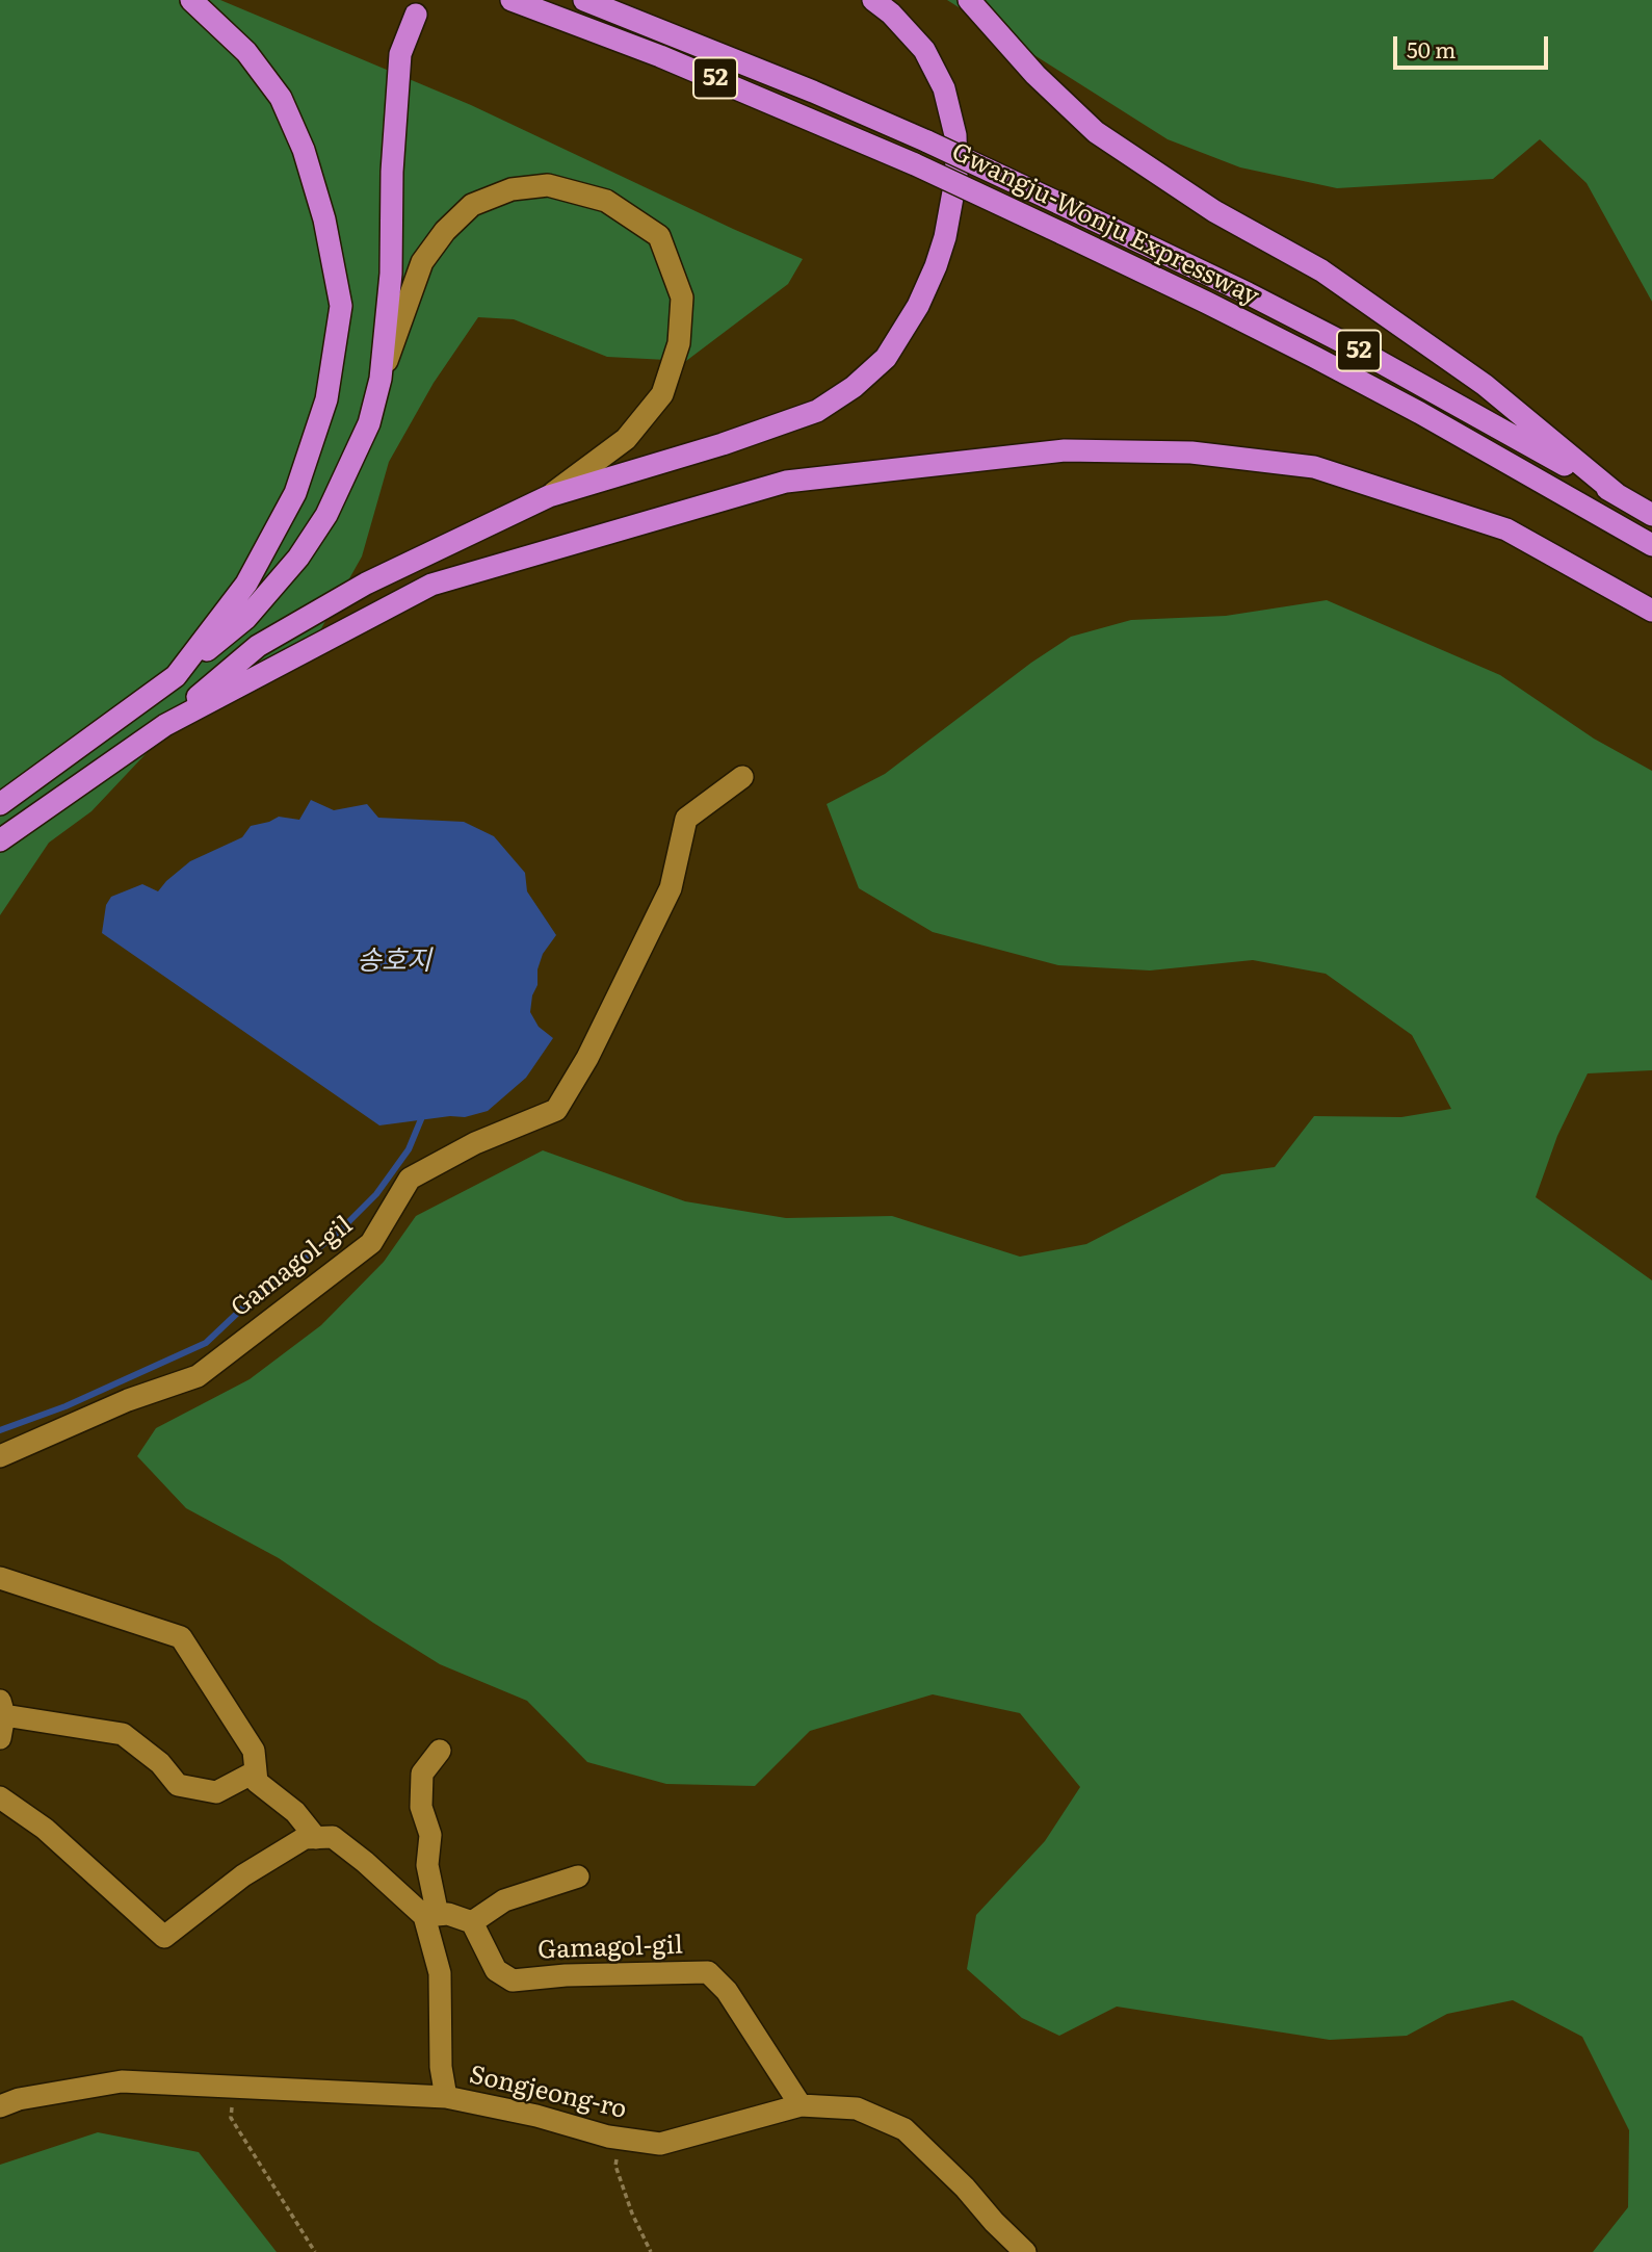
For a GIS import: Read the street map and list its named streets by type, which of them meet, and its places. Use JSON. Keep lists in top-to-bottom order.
{
  "streets": {
    "highway": ["52", "Gwangju-Wonju Expressway"],
    "street": ["Gamagol-gil", "Songjeong-ro"]
  },
  "crossings": [
    ["Gamagol-gil", "Songjeong-ro"]
  ],
  "water": ["송호지"],
  "scale_bar": "50 m"
}
